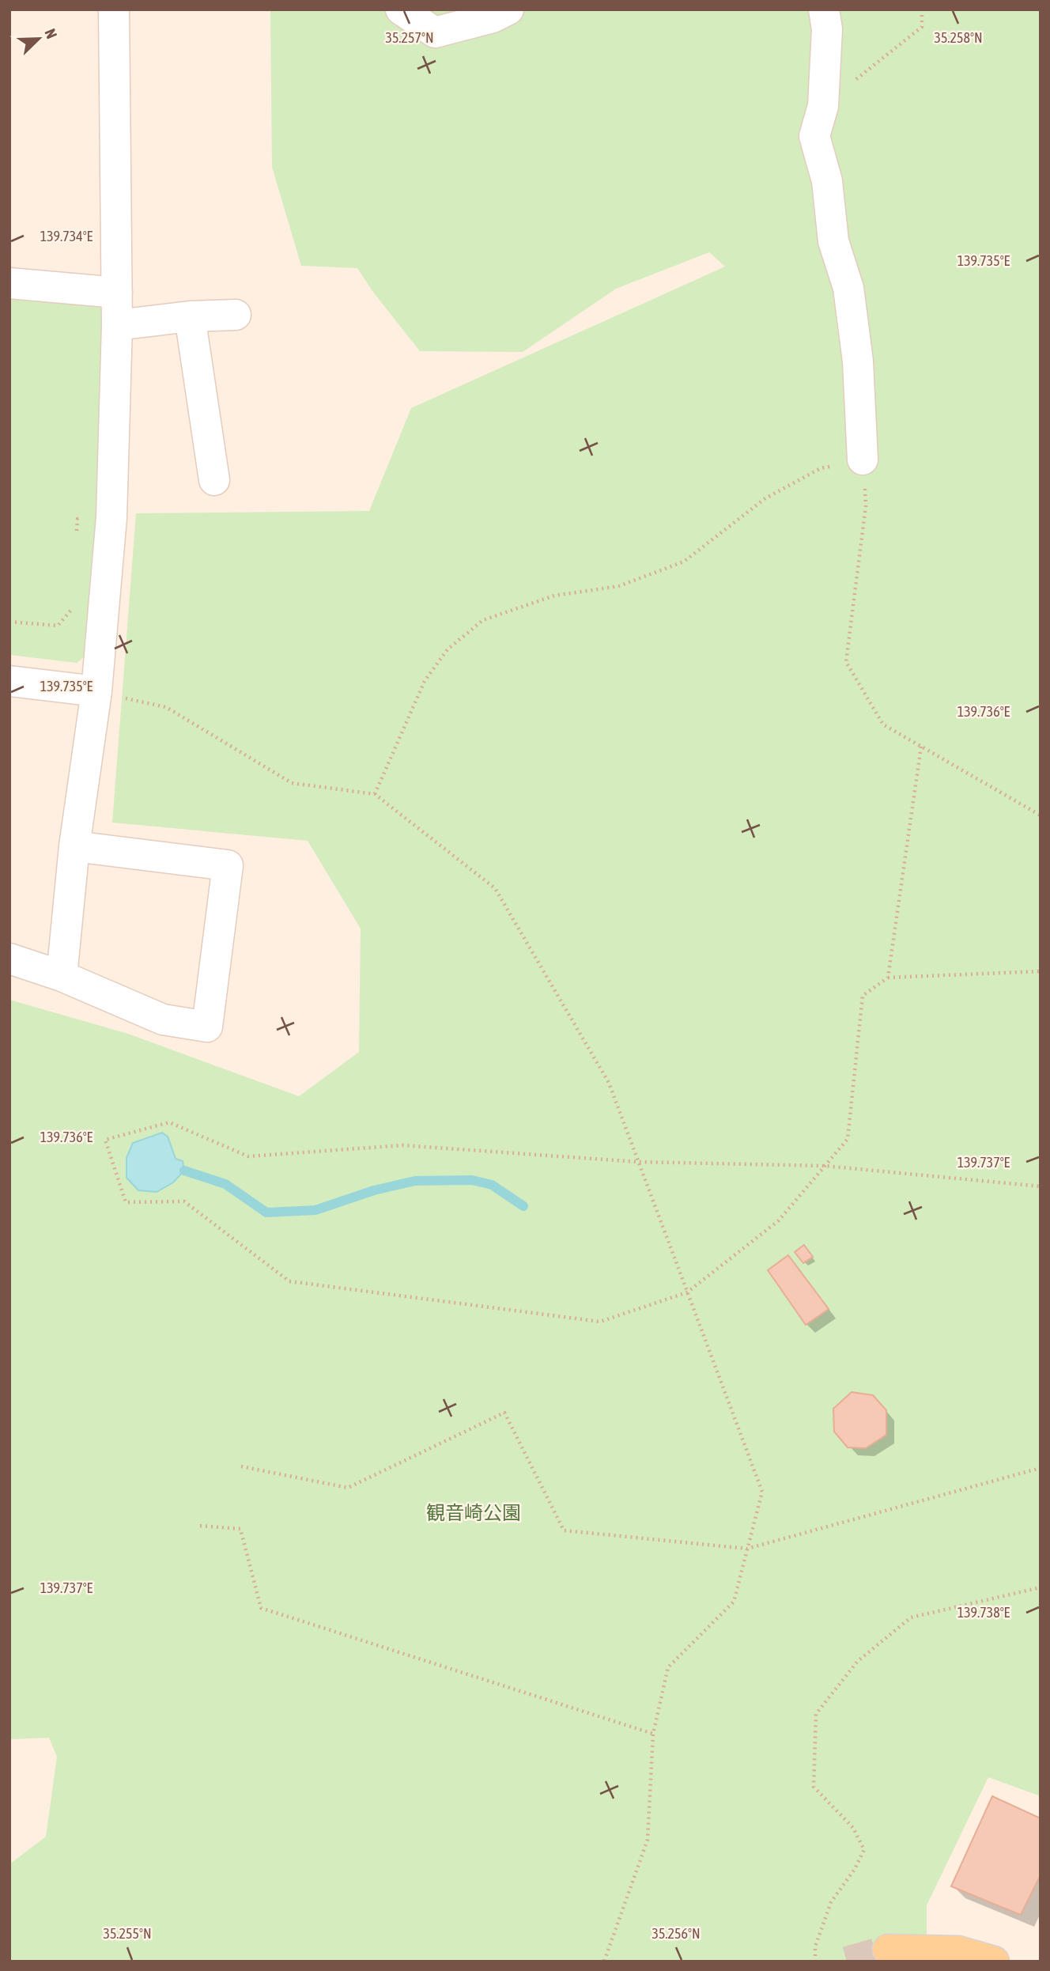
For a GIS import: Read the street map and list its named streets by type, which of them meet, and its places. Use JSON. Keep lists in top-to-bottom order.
{
  "parks": ["観音崎公園"],
  "north": "top right",
  "coordinates": [
    "35.257°N",
    "35.258°N",
    "139.734°E",
    "139.735°E",
    "139.736°E",
    "139.737°E",
    "139.738°E",
    "35.255°N",
    "35.256°N"
  ]
}
